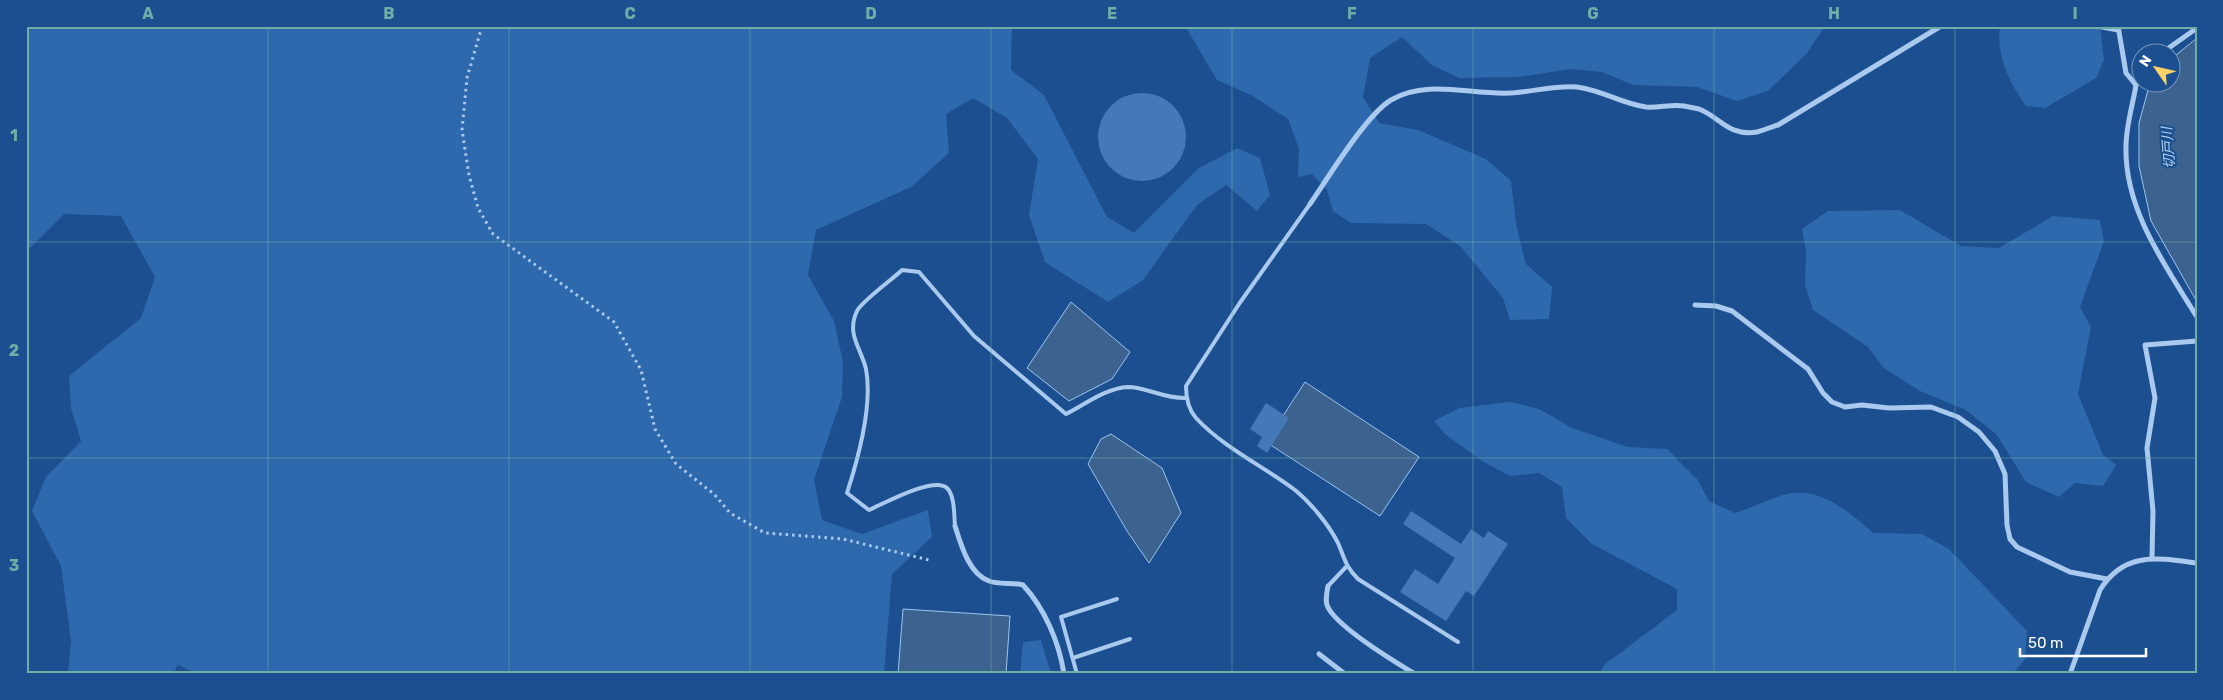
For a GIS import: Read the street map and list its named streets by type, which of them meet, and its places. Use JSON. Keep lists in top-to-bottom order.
{
  "water": ["切戸川"],
  "scale_bar": "50 m",
  "north": "top left",
  "grid": {
    "columns": [
      "A",
      "B",
      "C",
      "D",
      "E",
      "F",
      "G",
      "H",
      "I"
    ],
    "rows": ["1", "2", "3"]
  }
}
